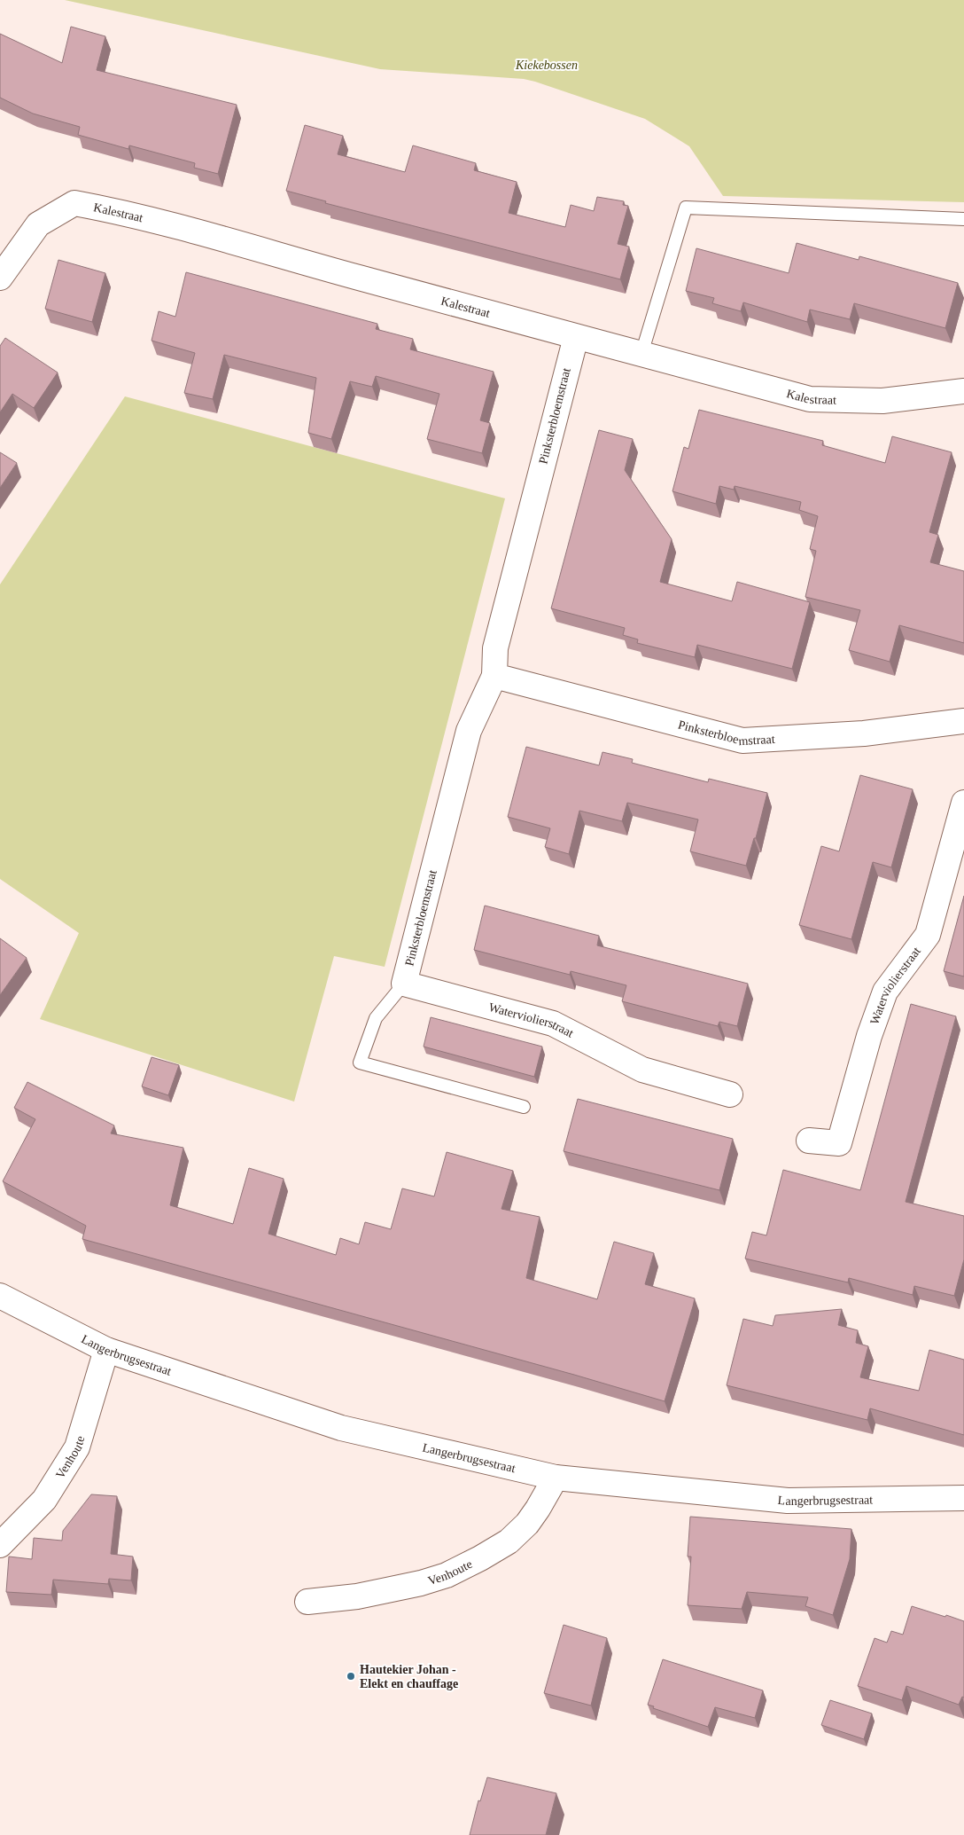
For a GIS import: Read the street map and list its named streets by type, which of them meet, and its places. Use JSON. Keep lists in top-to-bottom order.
{
  "streets": {
    "street": [
      "Kalestraat",
      "Pinksterbloemstraat",
      "Waterviolierstraat",
      "Langerbrugsestraat",
      "Venhoute"
    ]
  },
  "crossings": [
    ["Kalestraat", "Pinksterbloemstraat"],
    ["Pinksterbloemstraat", "Waterviolierstraat"],
    ["Langerbrugsestraat", "Venhoute"]
  ],
  "parks": ["Kiekebossen"],
  "places": ["Hautekier Johan - Elekt en chauffage"]
}
